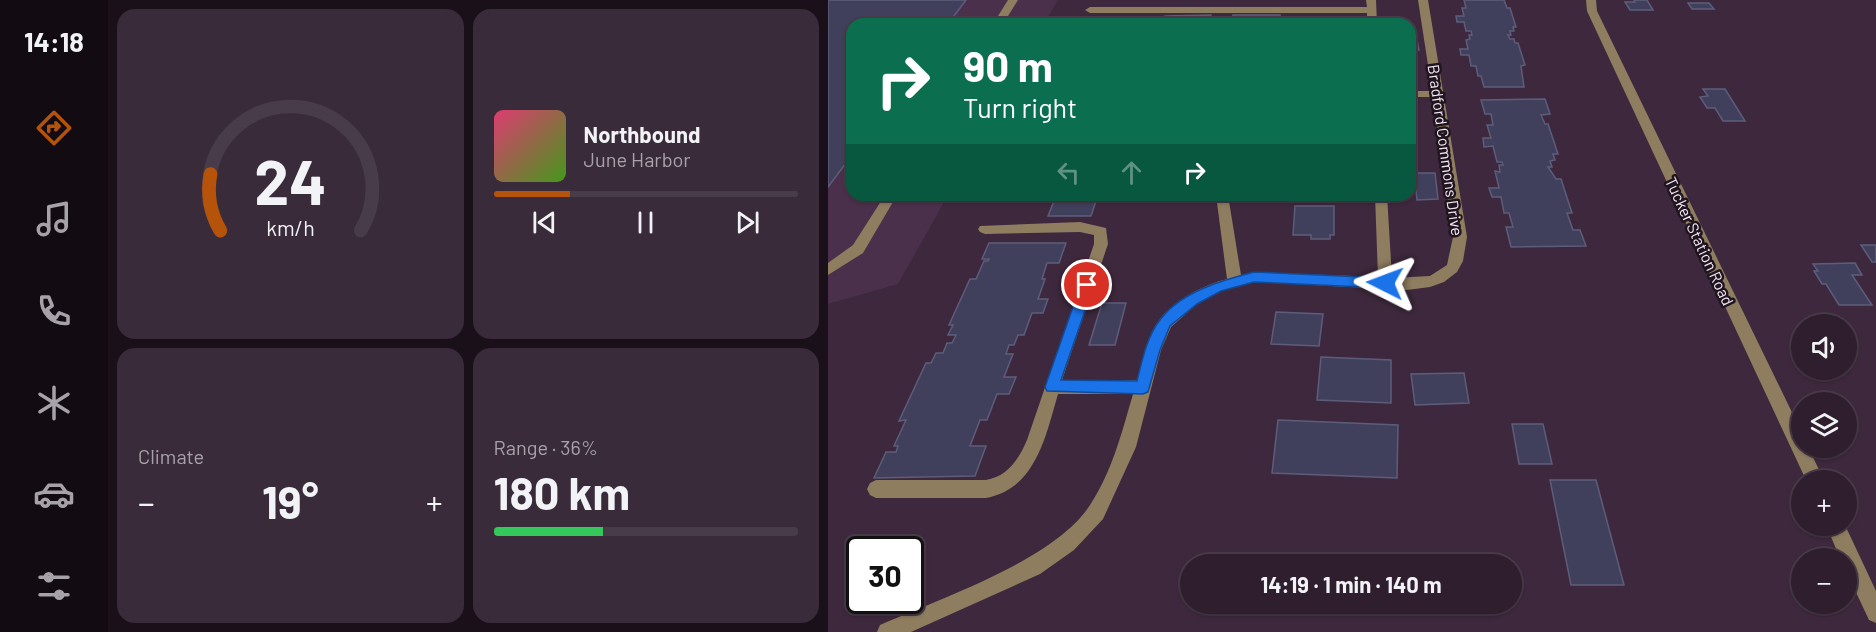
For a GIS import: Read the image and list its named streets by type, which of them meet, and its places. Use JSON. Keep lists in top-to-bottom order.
{
  "streets": {
    "street": ["Bradford Commons Drive", "Tucker Station Road"]
  },
  "page": {
    "tabs": "14:18",
    "turn": ["90 m", "Turn right"],
    "song": ["Northbound", "June Harbor"],
    "map_buttons": ["+", "−"],
    "tile": [
      "Climate",
      ["Range · 36%", "180 km"]
    ],
    "heat": ["−", "19°", "+"],
    "limit": "30",
    "trip": "14:19 · 1 min · 140 m",
    "gauge": ["24", "km/h"]
  }
}
